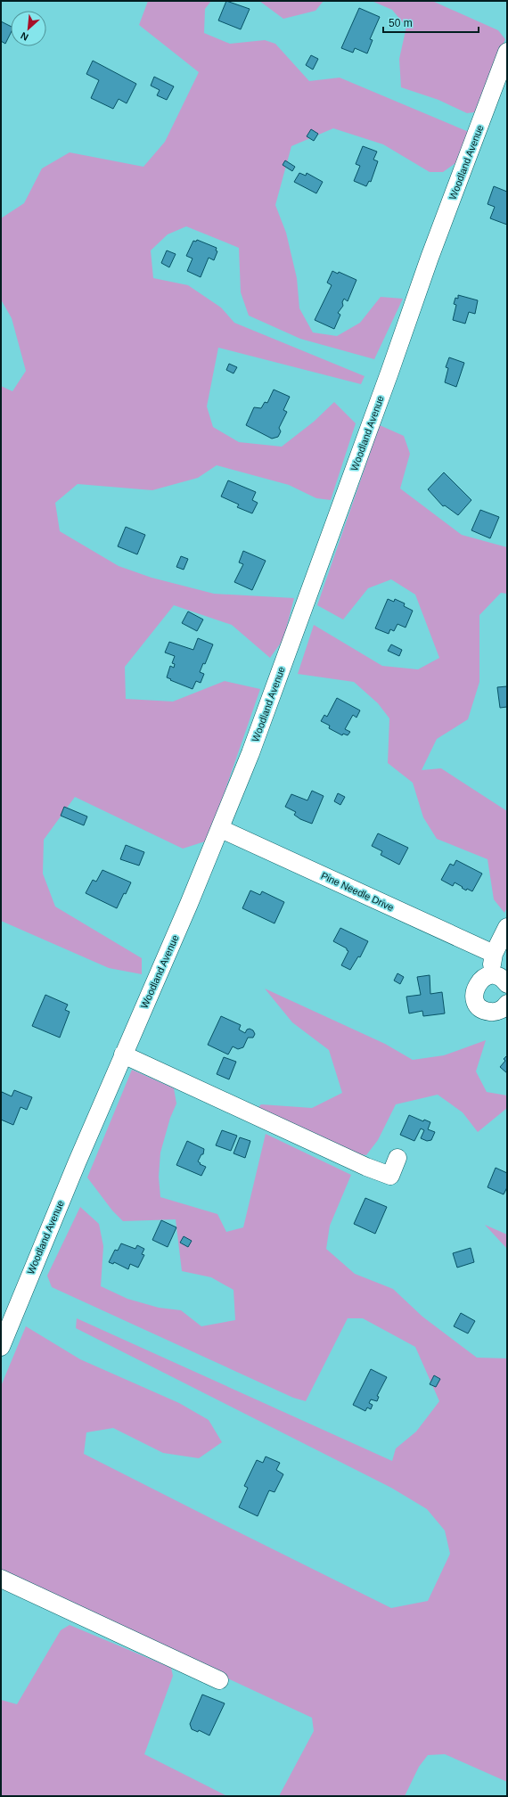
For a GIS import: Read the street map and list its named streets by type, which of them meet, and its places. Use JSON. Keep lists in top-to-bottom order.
{
  "streets": {
    "street": ["Woodland Avenue", "Pine Needle Drive"]
  },
  "crossings": [
    ["Woodland Avenue", "Pine Needle Drive"]
  ],
  "scale_bar": "50 m",
  "north": "bottom left"
}
